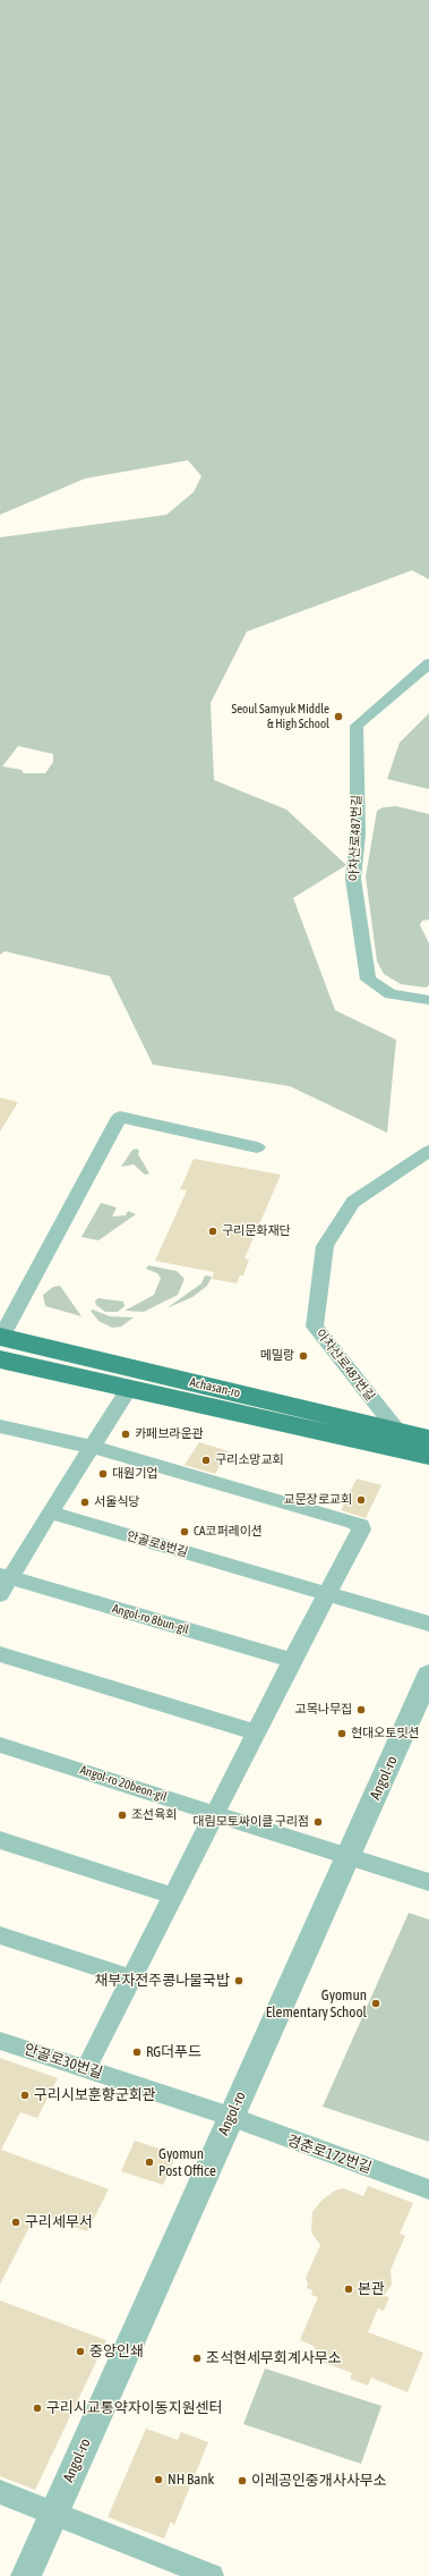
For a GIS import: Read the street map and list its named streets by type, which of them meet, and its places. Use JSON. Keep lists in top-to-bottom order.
{
  "streets": {
    "main road": ["Achasan-ro"],
    "street": [
      "아차산로487번길",
      "안골로8번길",
      "Angol-ro 8bun-gil",
      "Angol-ro",
      "Angol-ro 20beon-gil",
      "안골로30번길",
      "경춘로172번길"
    ]
  },
  "crossings": [
    ["아차산로487번길", "Achasan-ro"],
    ["Angol-ro", "Angol-ro 20beon-gil"],
    ["Angol-ro", "안골로30번길"],
    ["Angol-ro", "경춘로172번길"],
    ["안골로30번길", "경춘로172번길"]
  ],
  "places": [
    "Seoul Samyuk Middle & High School",
    "구리문화재단",
    "메밀랑",
    "카페브라운관",
    "구리소망교회",
    "대원기업",
    "교문장로교회",
    "서울식당",
    "CA코퍼레이션",
    "고목나무집",
    "현대오토밋션",
    "조선육회",
    "대림모토싸이클 구리점",
    "채부자전주콩나물국밥",
    "Gyomun Elementary School",
    "RG더푸드",
    "구리시보훈향군회관",
    "Gyomun Post Office",
    "구리세무서",
    "본관",
    "중앙인쇄",
    "조석현세무회계사무소",
    "구리시교통약자이동지원센터",
    "NH Bank",
    "이레공인중개사사무소"
  ]
}
